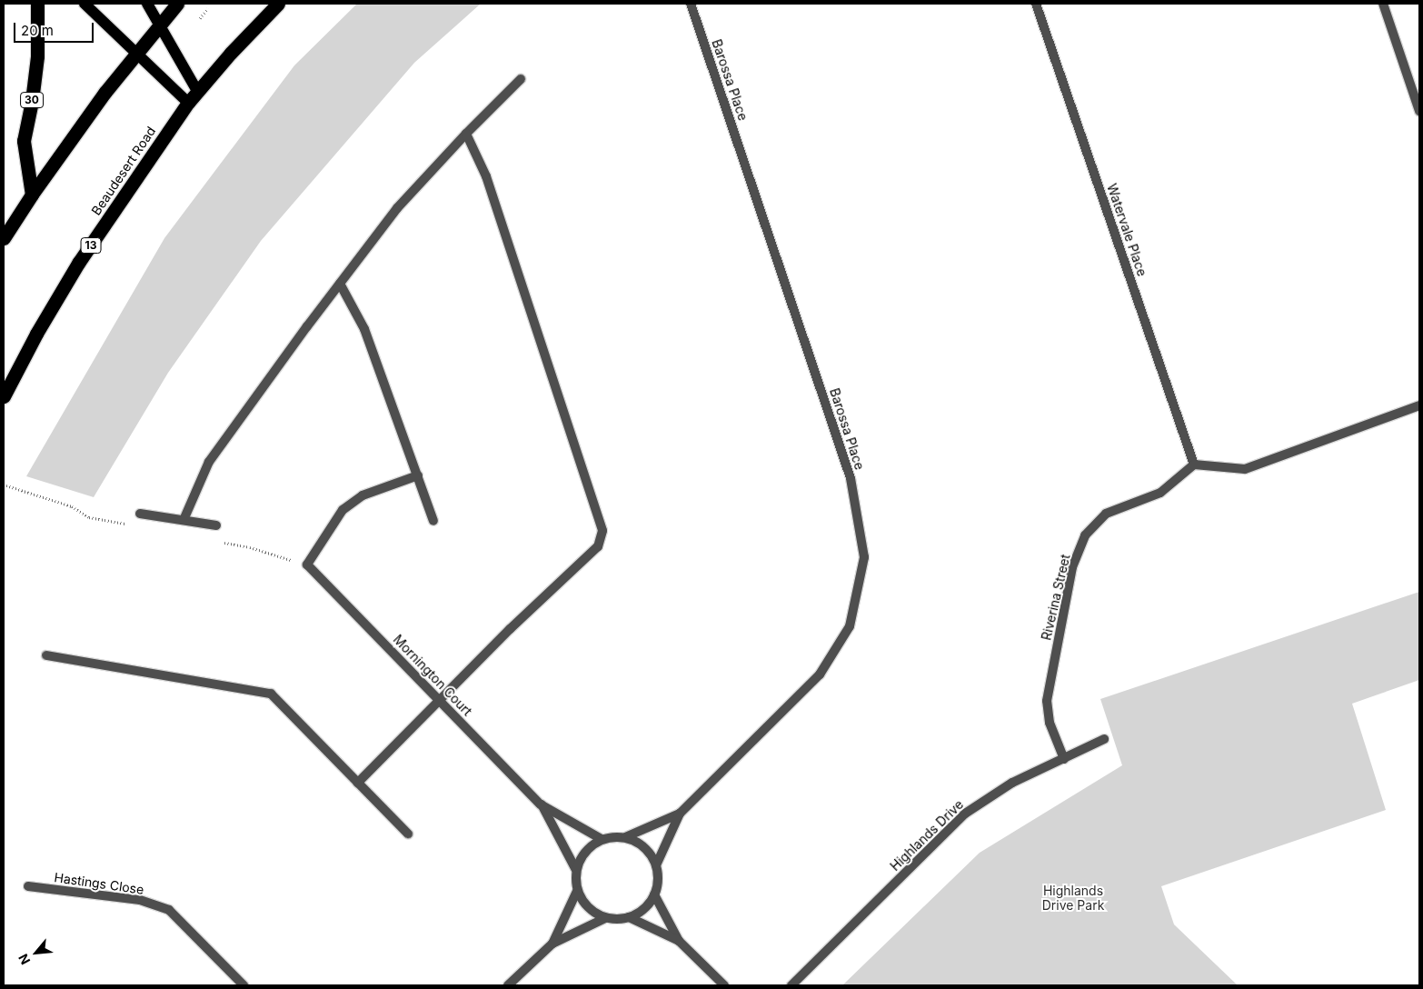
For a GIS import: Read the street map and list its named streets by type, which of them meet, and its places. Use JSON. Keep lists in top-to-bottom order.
{
  "streets": {
    "highway": ["30", "Beaudesert Road", "13"],
    "street": [
      "Barossa Place",
      "Watervale Place",
      "Riverina Street",
      "Mornington Court",
      "Highlands Drive",
      "Hastings Close"
    ]
  },
  "crossings": [
    ["Barossa Place", "Mornington Court"],
    ["Watervale Place", "Riverina Street"],
    ["Riverina Street", "Highlands Drive"]
  ],
  "parks": ["Highlands Drive Park"],
  "scale_bar": "20 m",
  "north": "bottom left"
}
